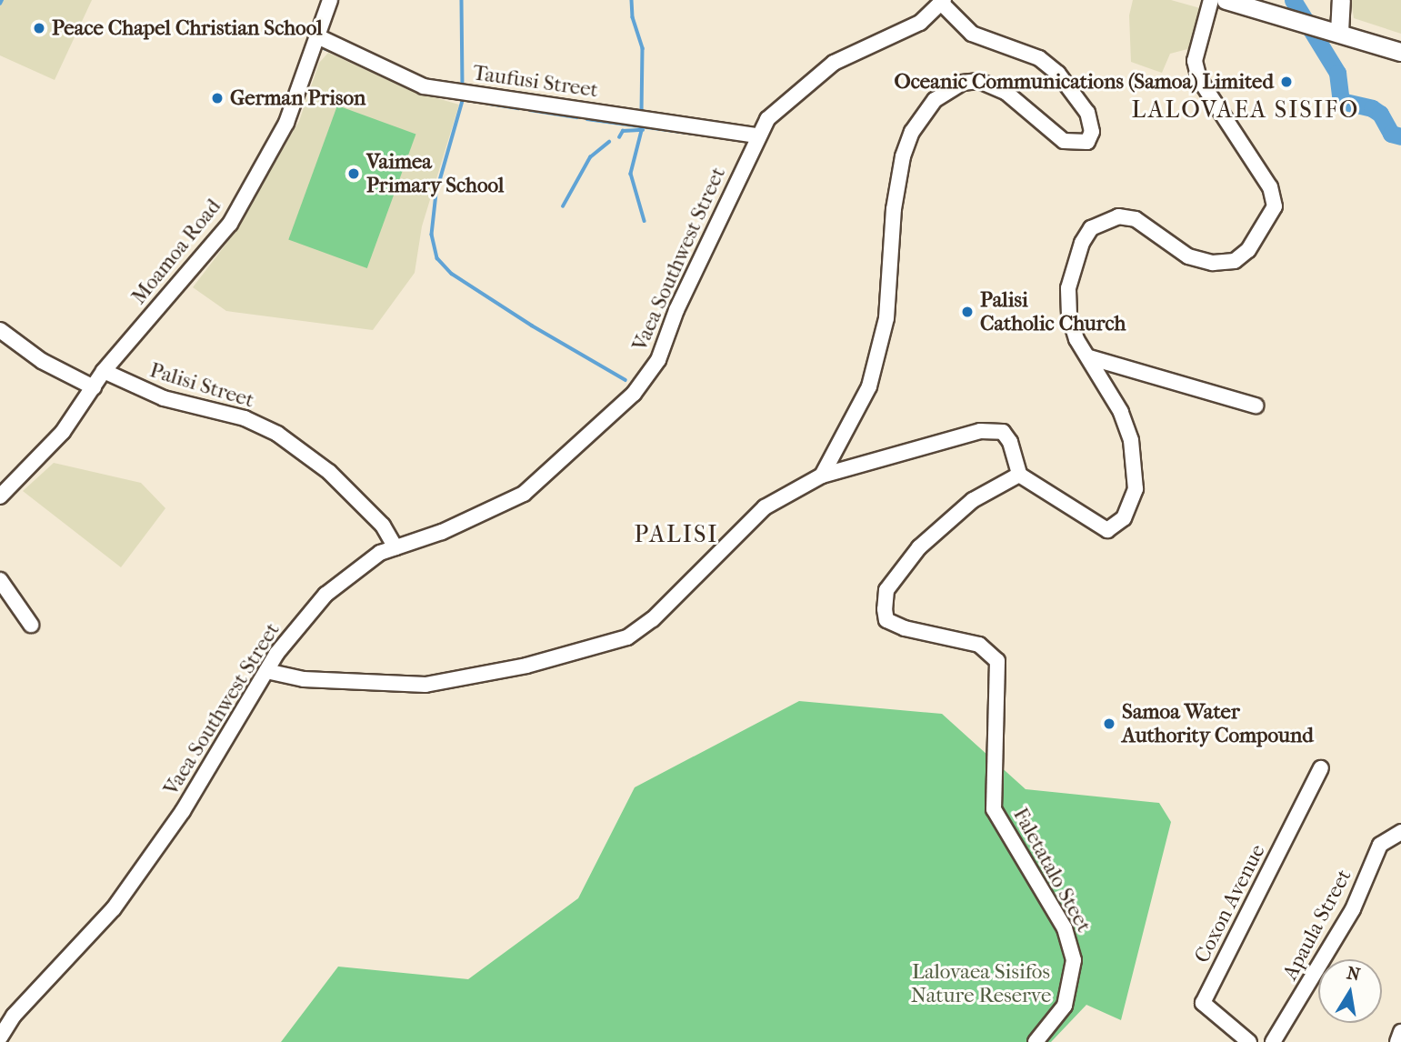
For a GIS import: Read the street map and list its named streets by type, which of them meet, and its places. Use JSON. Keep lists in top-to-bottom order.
{
  "streets": {
    "street": [
      "Taufusi Street",
      "Moamoa Road",
      "Vaea Southwest Street",
      "Palisi Street",
      "Faletatalo Steet",
      "Coxon Avenue",
      "Apaula Street"
    ]
  },
  "crossings": [
    ["Taufusi Street", "Moamoa Road"],
    ["Taufusi Street", "Vaea Southwest Street"],
    ["Moamoa Road", "Palisi Street"],
    ["Vaea Southwest Street", "Palisi Street"]
  ],
  "districts": ["LALOVAEA SISIFO", "PALISI"],
  "parks": ["Lalovaea Sisifos Nature Reserve"],
  "places": [
    "Peace Chapel Christian School",
    "Oceanic Communications (Samoa) Limited",
    "German Prison",
    "Vaimea Primary School",
    "Palisi Catholic Church",
    "Samoa Water Authority Compound"
  ],
  "north": "top"
}
